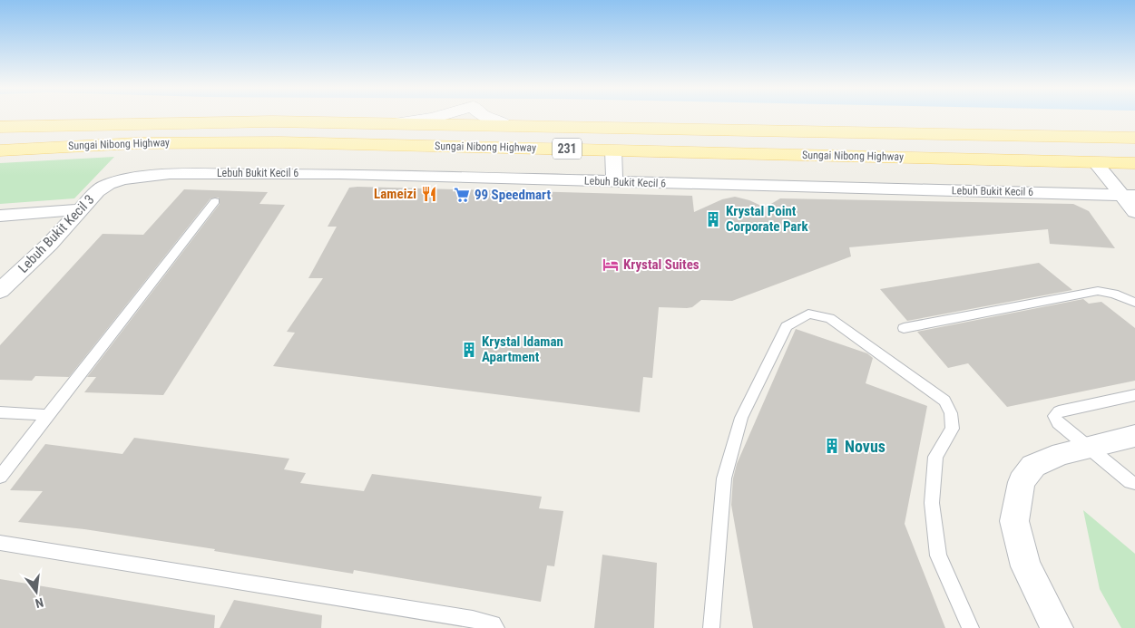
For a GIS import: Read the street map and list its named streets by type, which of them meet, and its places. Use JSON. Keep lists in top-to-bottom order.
{
  "streets": {
    "main road": ["Sungai Nibong Highway", "231"],
    "street": ["Lebuh Bukit Kecil 6", "Lebuh Bukit Kecil 3"]
  },
  "crossings": [
    ["Lebuh Bukit Kecil 6", "Lebuh Bukit Kecil 3"]
  ],
  "places": {
    "restaurant": ["Lameizi"],
    "supermarket": ["99 Speedmart"],
    "building": ["Krystal Point Corporate Park", "Krystal Idaman Apartment", "Novus"],
    "hotel": ["Krystal Suites"]
  },
  "north": "bottom"
}
